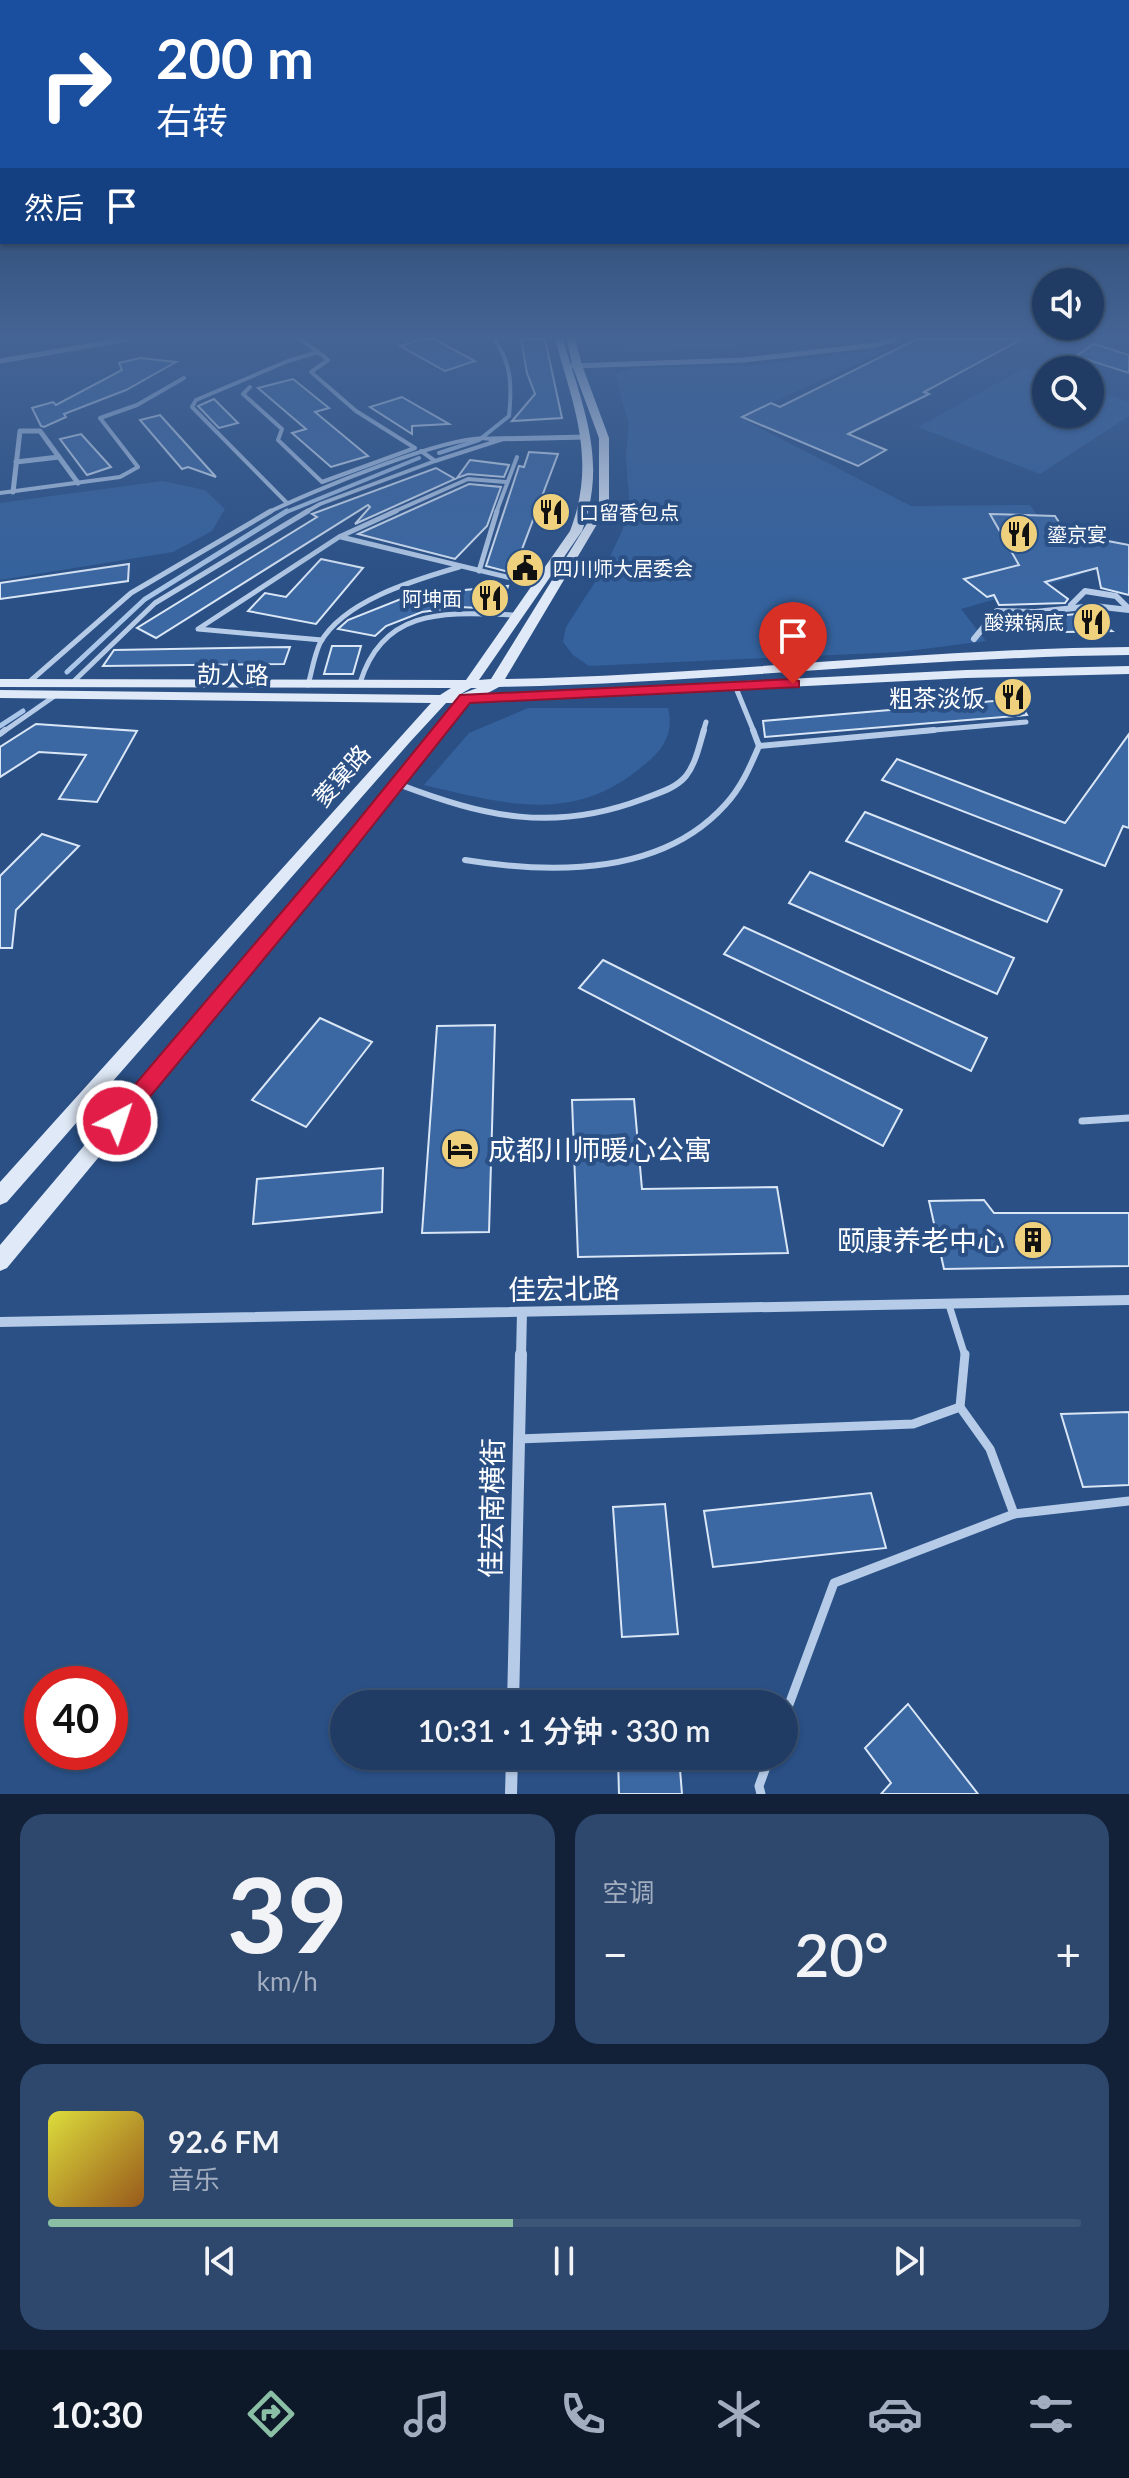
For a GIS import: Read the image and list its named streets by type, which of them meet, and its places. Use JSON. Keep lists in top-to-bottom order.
{
  "streets": {
    "street": [
      "劼人路",
      "菱窠路",
      "佳宏北路",
      "佳宏南横街"
    ]
  },
  "crossings": [
    ["劼人路", "菱窠路"],
    ["佳宏北路", "佳宏南横街"]
  ],
  "places": {
    "restaurant": [
      "口留香包点",
      "鎏京宴",
      "阿坤面",
      "酸辣锅底",
      "粗茶淡饭"
    ],
    "public building": ["四川师大居委会"],
    "hotel": ["成都川师暖心公寓"],
    "building": ["颐康养老中心"]
  },
  "page": {
    "turn": ["200 m", "右转"],
    "then": "然后",
    "limit": "40",
    "trip": "10:31 · 1 分钟 · 330 m",
    "tile": [
      ["39", "km/h"],
      "空调"
    ],
    "heat": ["−", "20°", "+"],
    "song": ["92.6 FM", "音乐"],
    "tabs": "10:30"
  }
}
